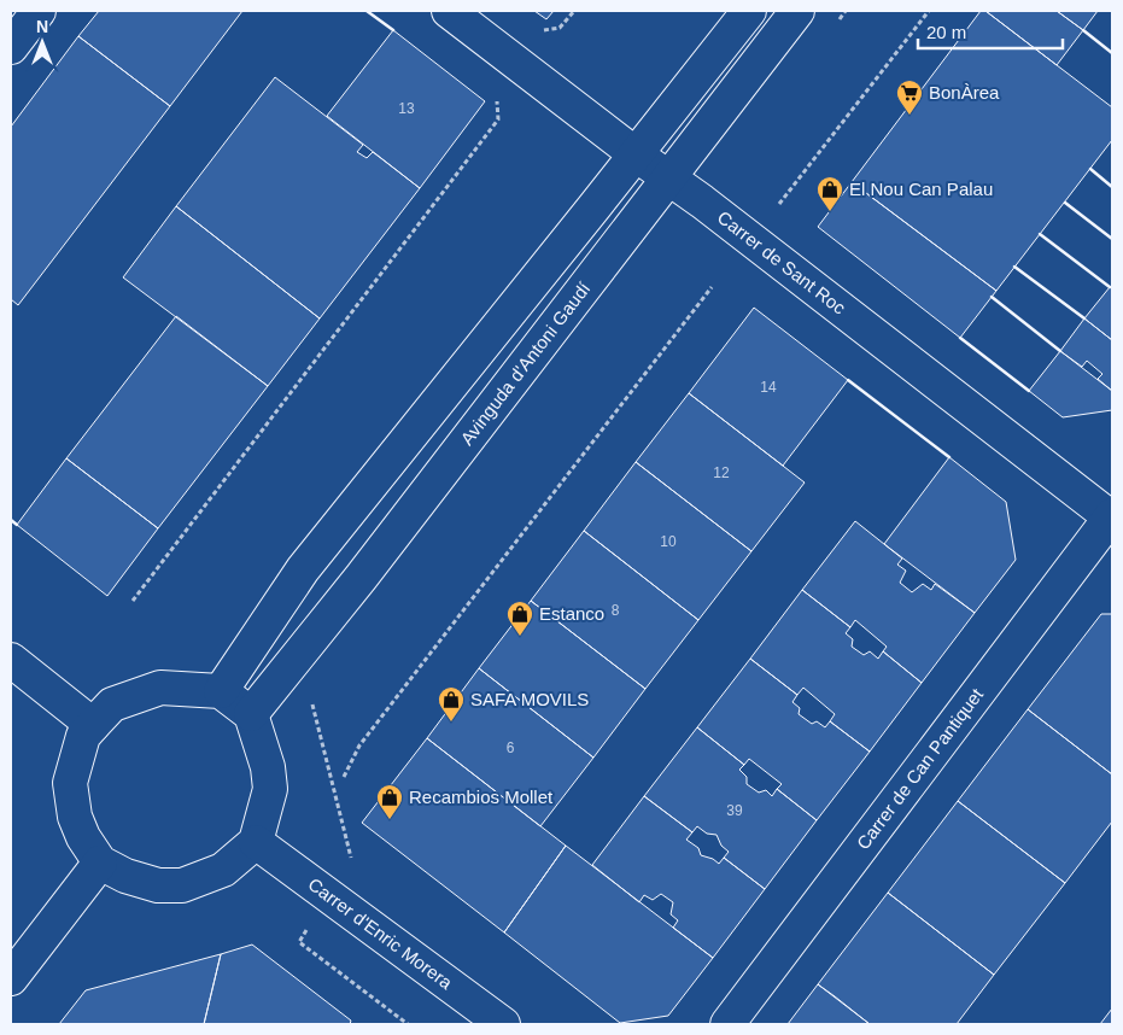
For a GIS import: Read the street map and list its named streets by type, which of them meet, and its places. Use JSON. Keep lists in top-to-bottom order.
{
  "streets": {
    "street": [
      "Carrer de Sant Roc",
      "Avinguda d'Antoni Gaudí",
      "Carrer de Can Pantiquet",
      "Carrer d'Enric Morera"
    ]
  },
  "crossings": [
    ["Carrer de Sant Roc", "Avinguda d'Antoni Gaudí"],
    ["Carrer de Sant Roc", "Carrer de Can Pantiquet"],
    ["Avinguda d'Antoni Gaudí", "Carrer d'Enric Morera"]
  ],
  "places": {
    "supermarket": ["BonÀrea"],
    "shop": [
      "El Nou Can Palau",
      "Estanco",
      "SAFA MOVILS",
      "Recambios Mollet"
    ]
  },
  "house_numbers": [
    "13",
    "14",
    "12",
    "10",
    "8",
    "6",
    "39"
  ],
  "scale_bar": "20 m",
  "north": "top"
}
